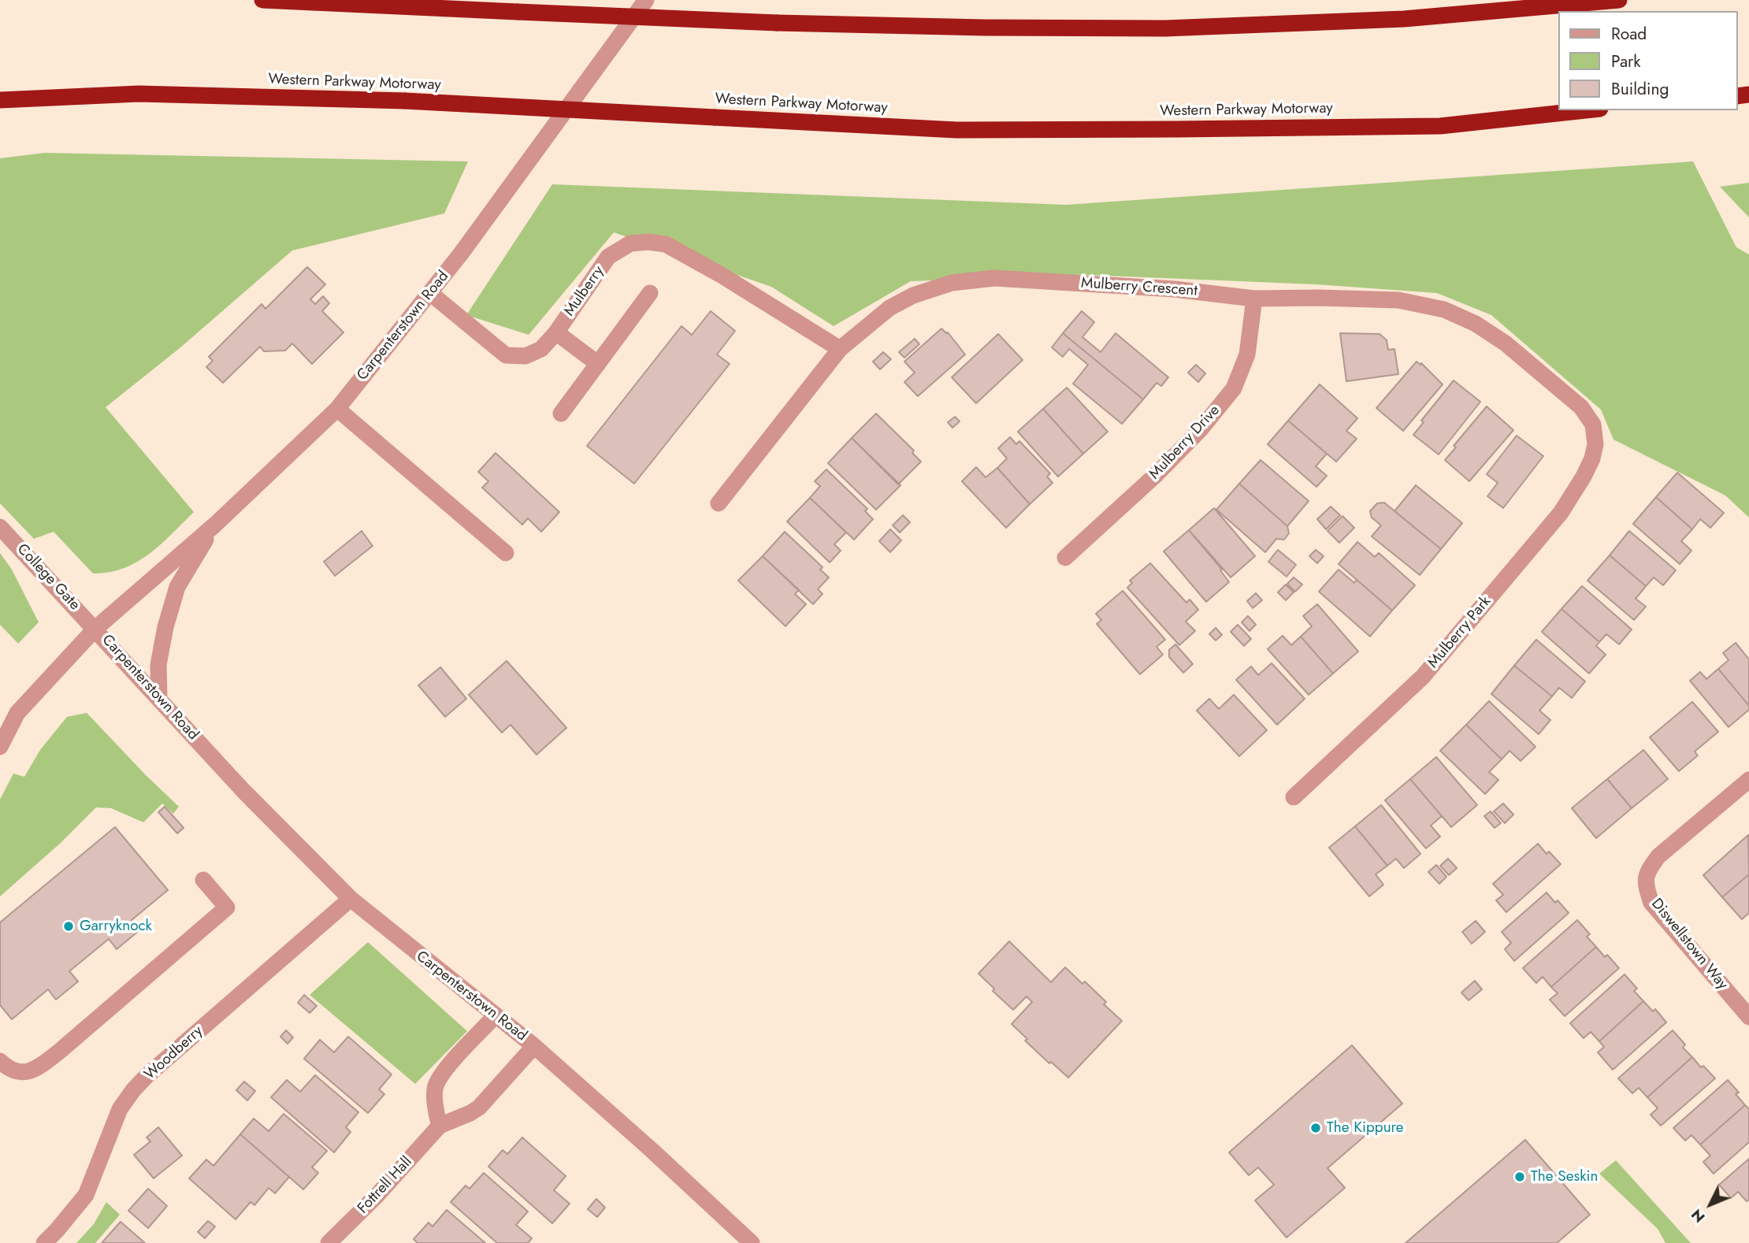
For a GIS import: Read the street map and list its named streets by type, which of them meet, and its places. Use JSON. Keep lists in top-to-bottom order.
{
  "streets": {
    "highway": ["Western Parkway Motorway"],
    "street": [
      "Mulberry Crescent",
      "Mulberry",
      "Carpenterstown Road",
      "Mulberry Drive",
      "College Gate",
      "Mulberry Park",
      "Diswellstown Way",
      "Woodberry",
      "Fottrell Hall"
    ]
  },
  "crossings": [
    ["Mulberry Crescent", "Mulberry"],
    ["Mulberry Crescent", "Mulberry Drive"],
    ["Mulberry Crescent", "Mulberry Park"],
    ["Mulberry", "Carpenterstown Road"],
    ["Carpenterstown Road", "College Gate"],
    ["Carpenterstown Road", "Woodberry"],
    ["Carpenterstown Road", "Fottrell Hall"]
  ],
  "places": ["Garryknock", "The Kippure", "The Seskin"],
  "legend": ["Road", "Park", "Building"],
  "north": "bottom left"
}
